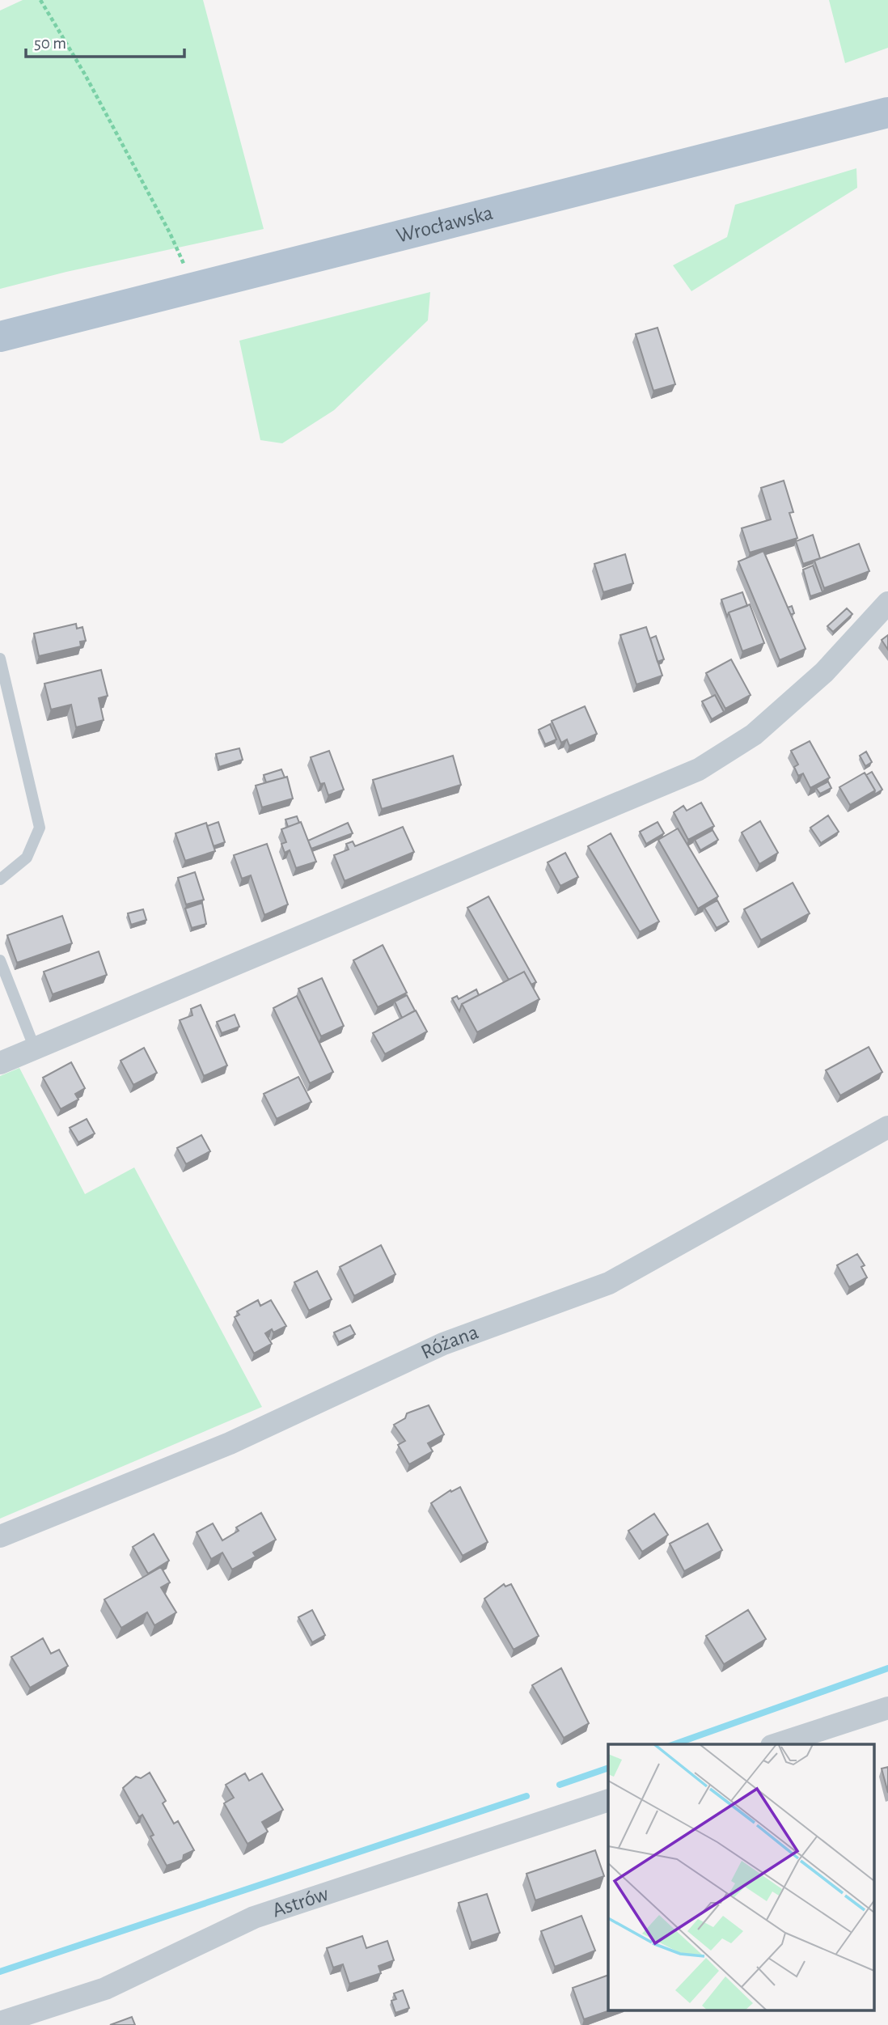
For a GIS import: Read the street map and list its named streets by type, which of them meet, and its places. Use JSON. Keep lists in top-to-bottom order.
{
  "streets": {
    "main road": ["Wrocławska"],
    "street": ["Różana", "Astrów"]
  },
  "scale_bar": "50 m"
}
